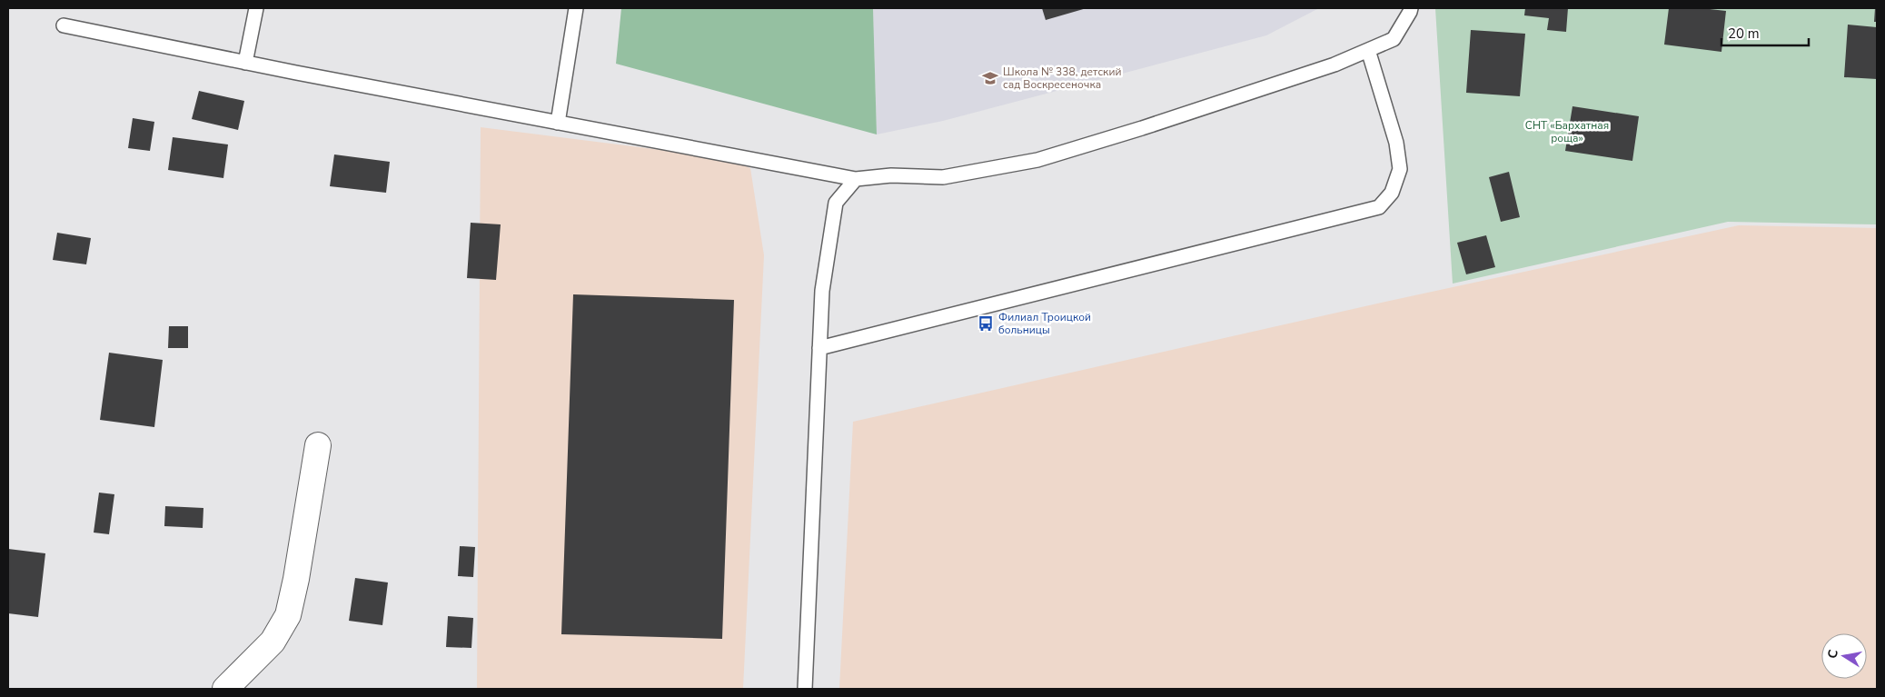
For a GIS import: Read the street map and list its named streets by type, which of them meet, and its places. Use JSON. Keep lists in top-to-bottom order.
{
  "parks": ["СНТ «Бархатная роща»"],
  "places": {
    "school or university": ["Школа № 338, детский сад Воскресеночка"],
    "bus stop": ["Филиал Троицкой больницы"]
  },
  "scale_bar": "20 m",
  "north": "left"
}
